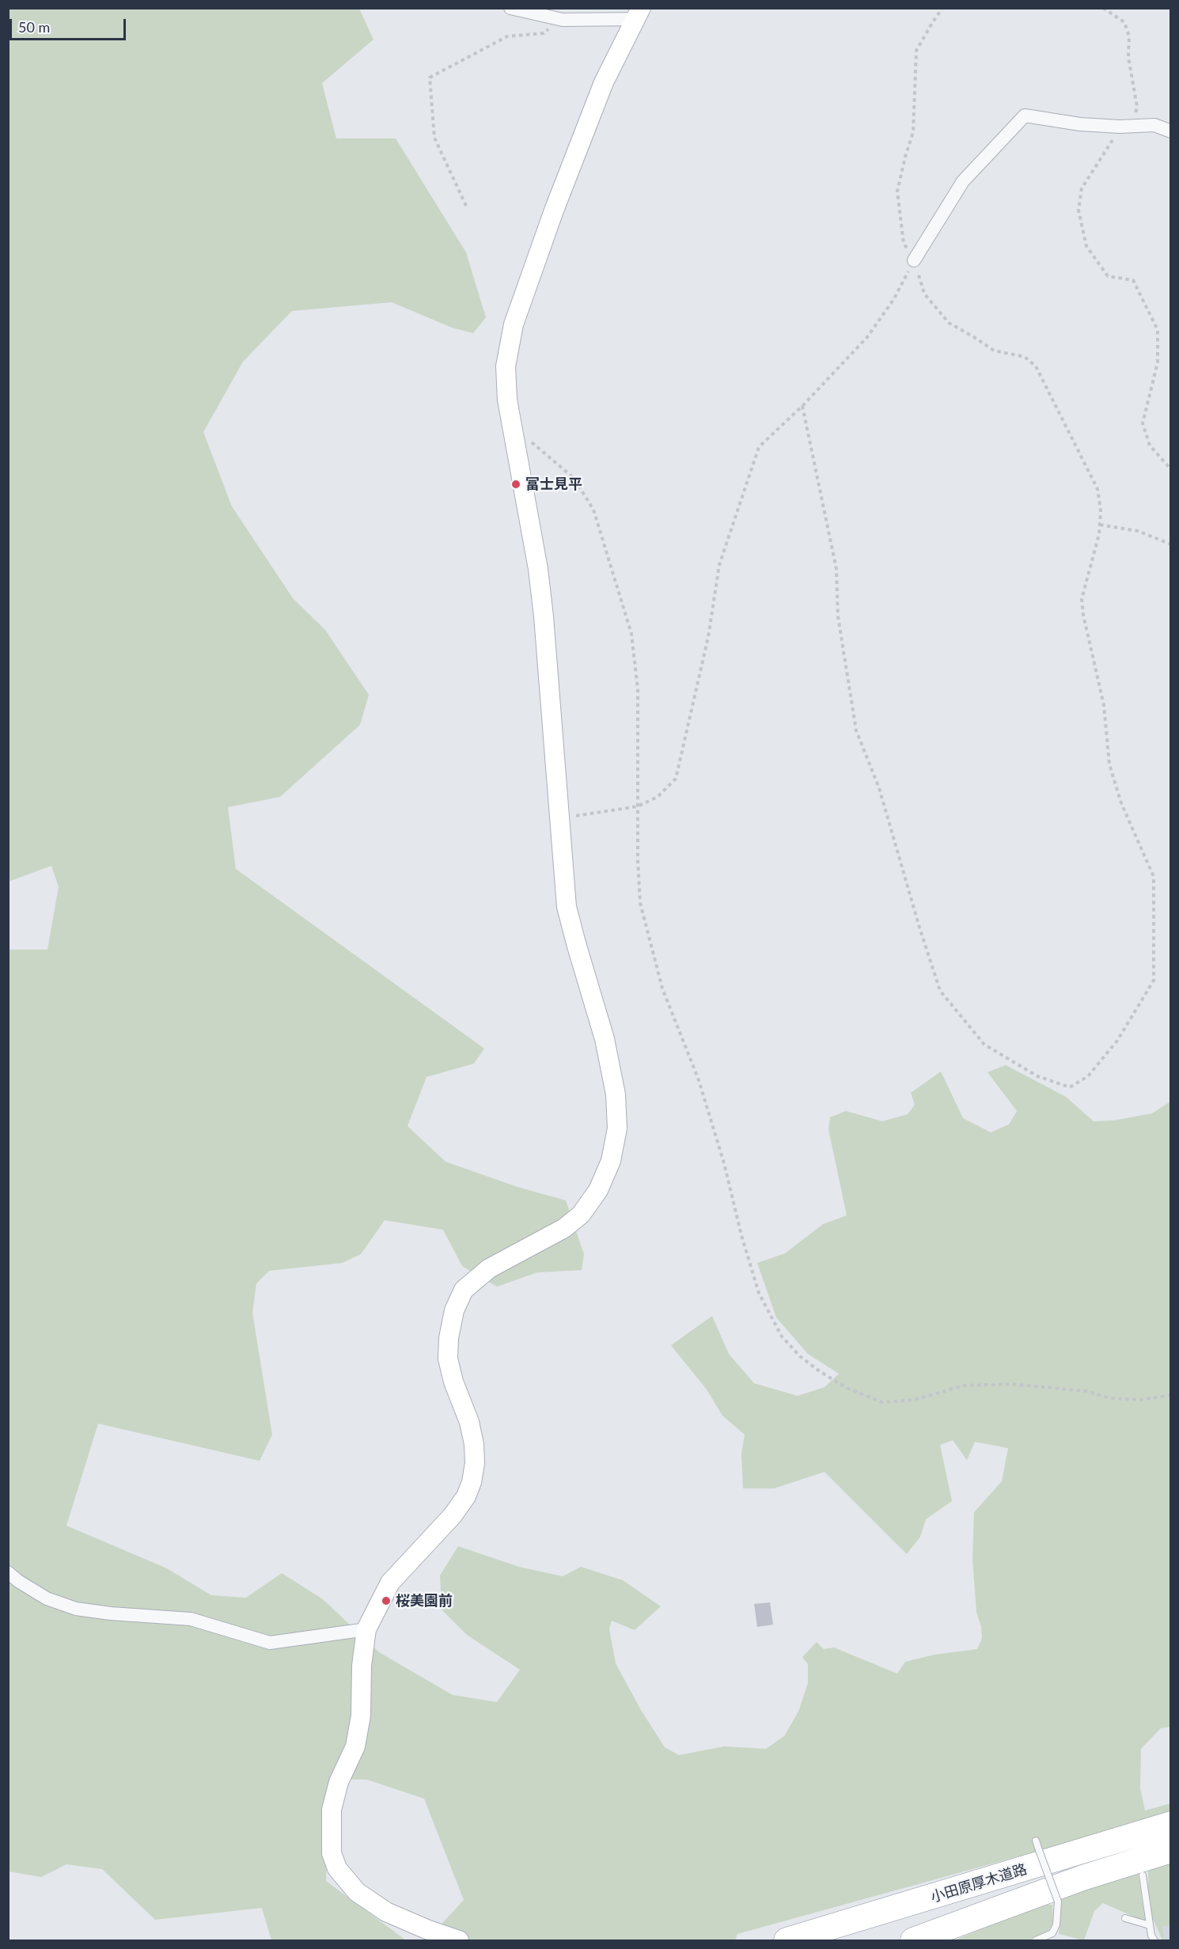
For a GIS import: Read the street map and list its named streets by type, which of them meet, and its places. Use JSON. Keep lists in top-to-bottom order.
{
  "streets": {
    "highway": ["小田原厚木道路"]
  },
  "places": ["富士見平", "桜美園前"],
  "scale_bar": "50 m"
}
